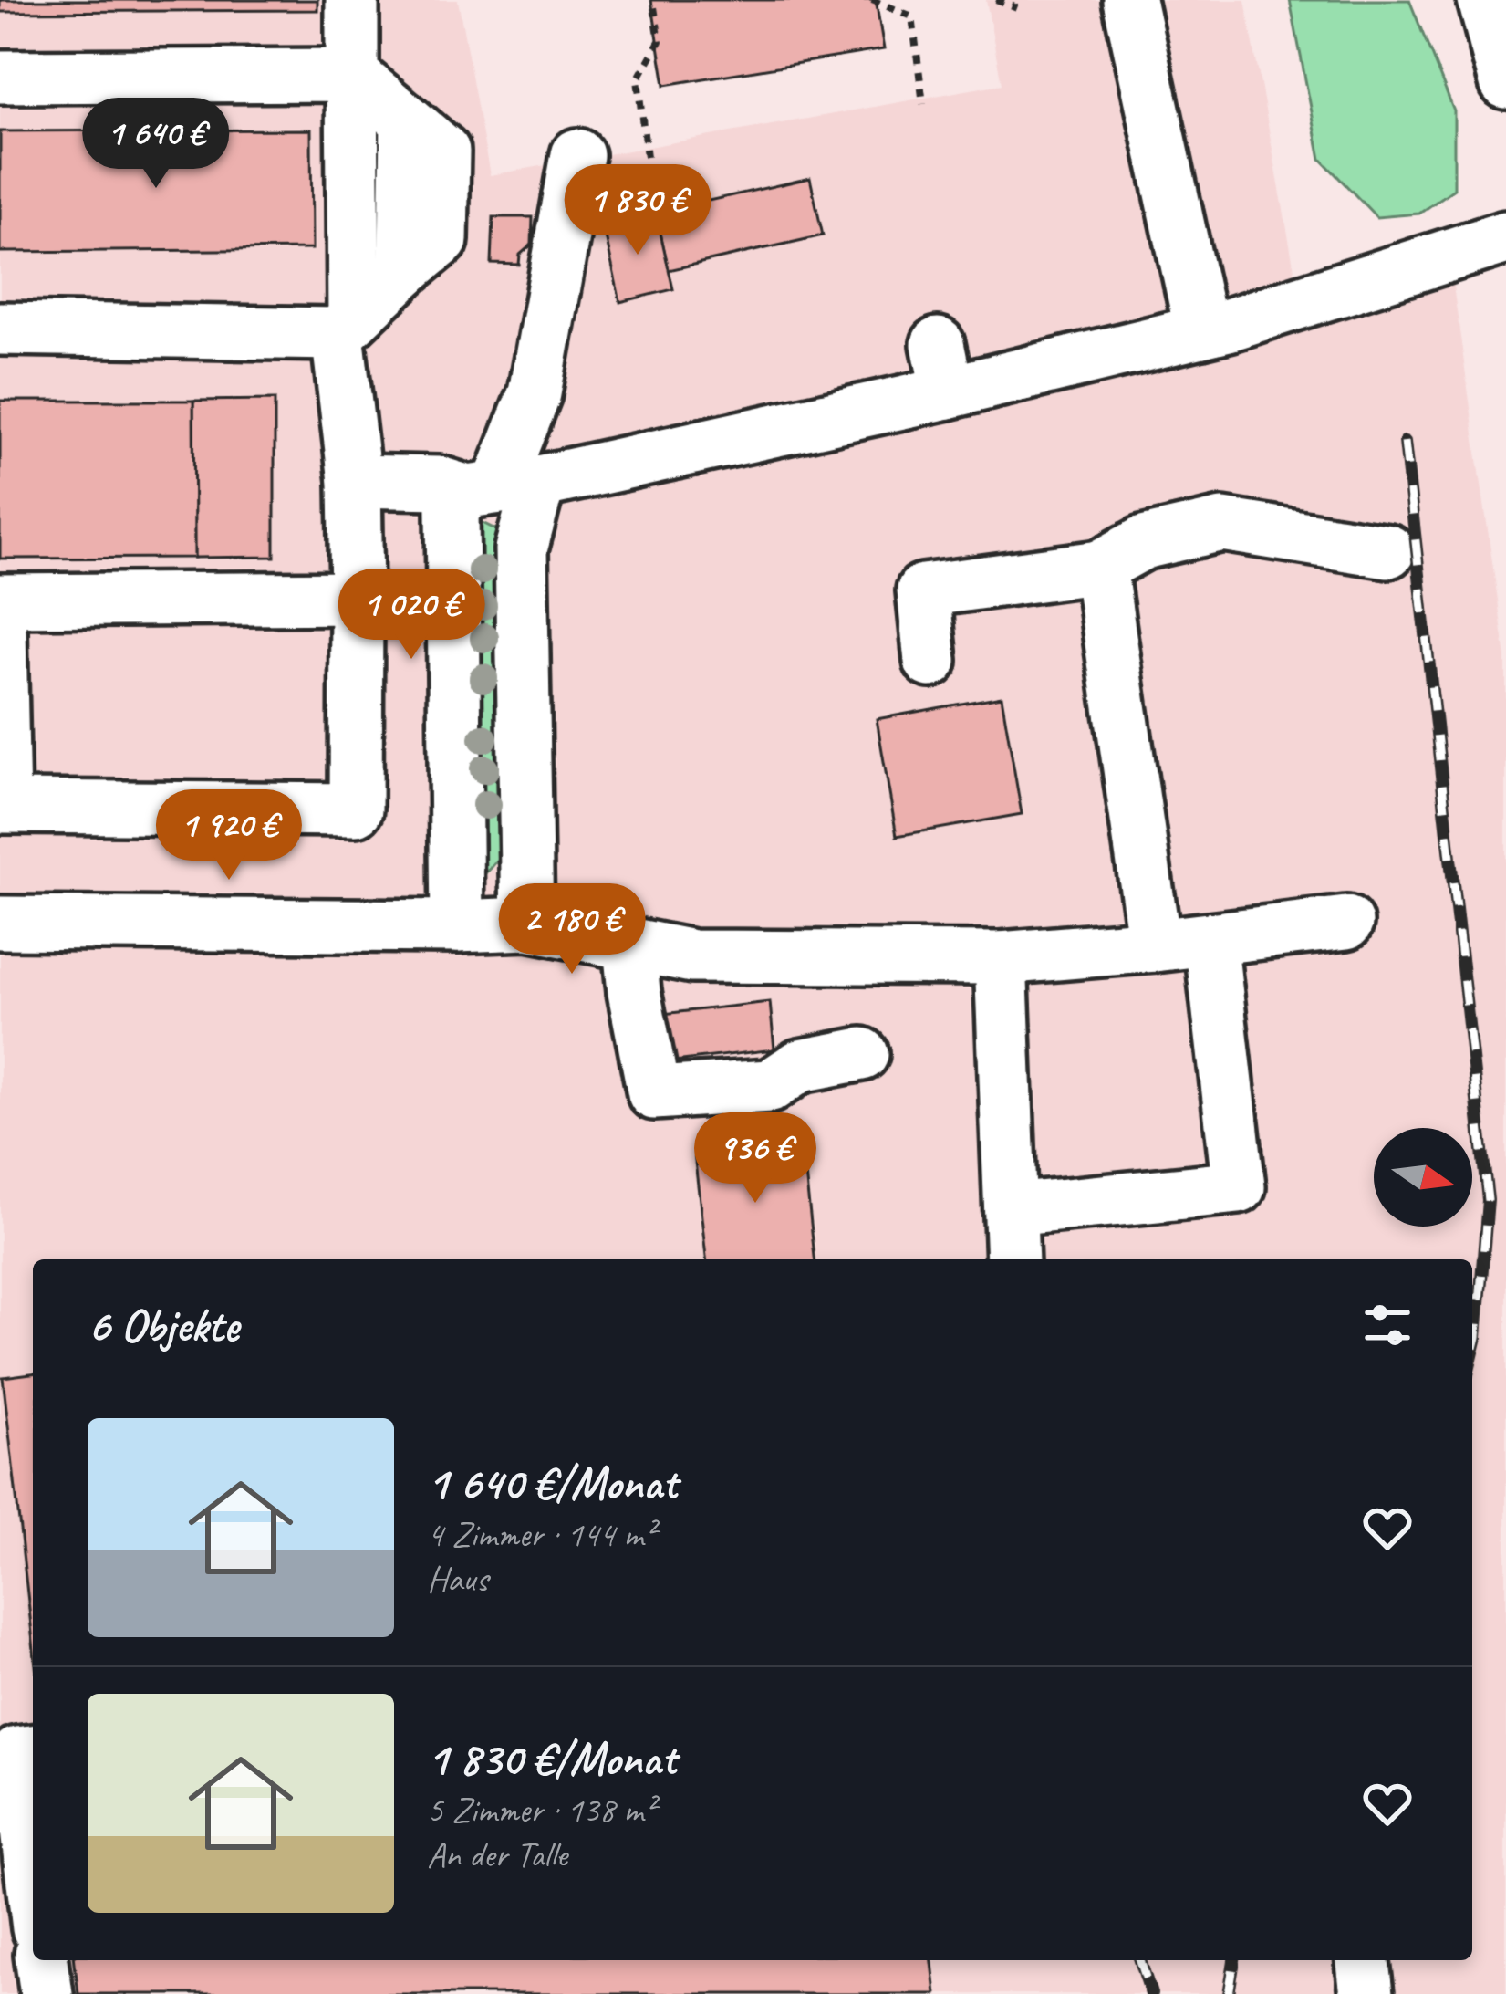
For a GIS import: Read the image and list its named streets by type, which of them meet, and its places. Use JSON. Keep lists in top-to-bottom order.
{
  "north": "right",
  "page": {
    "price": [
      "1 640 €",
      "1 830 €",
      "1 020 €",
      "1 920 €",
      "2 180 €",
      "936 €"
    ],
    "heading": "6 Objekte",
    "list": [
      {
        "name": "1 640 €/Monat",
        "note": "4 Zimmer · 144 m² · Haus"
      },
      {
        "name": "1 830 €/Monat",
        "note": "5 Zimmer · 138 m² · An der Talle"
      }
    ]
  }
}
